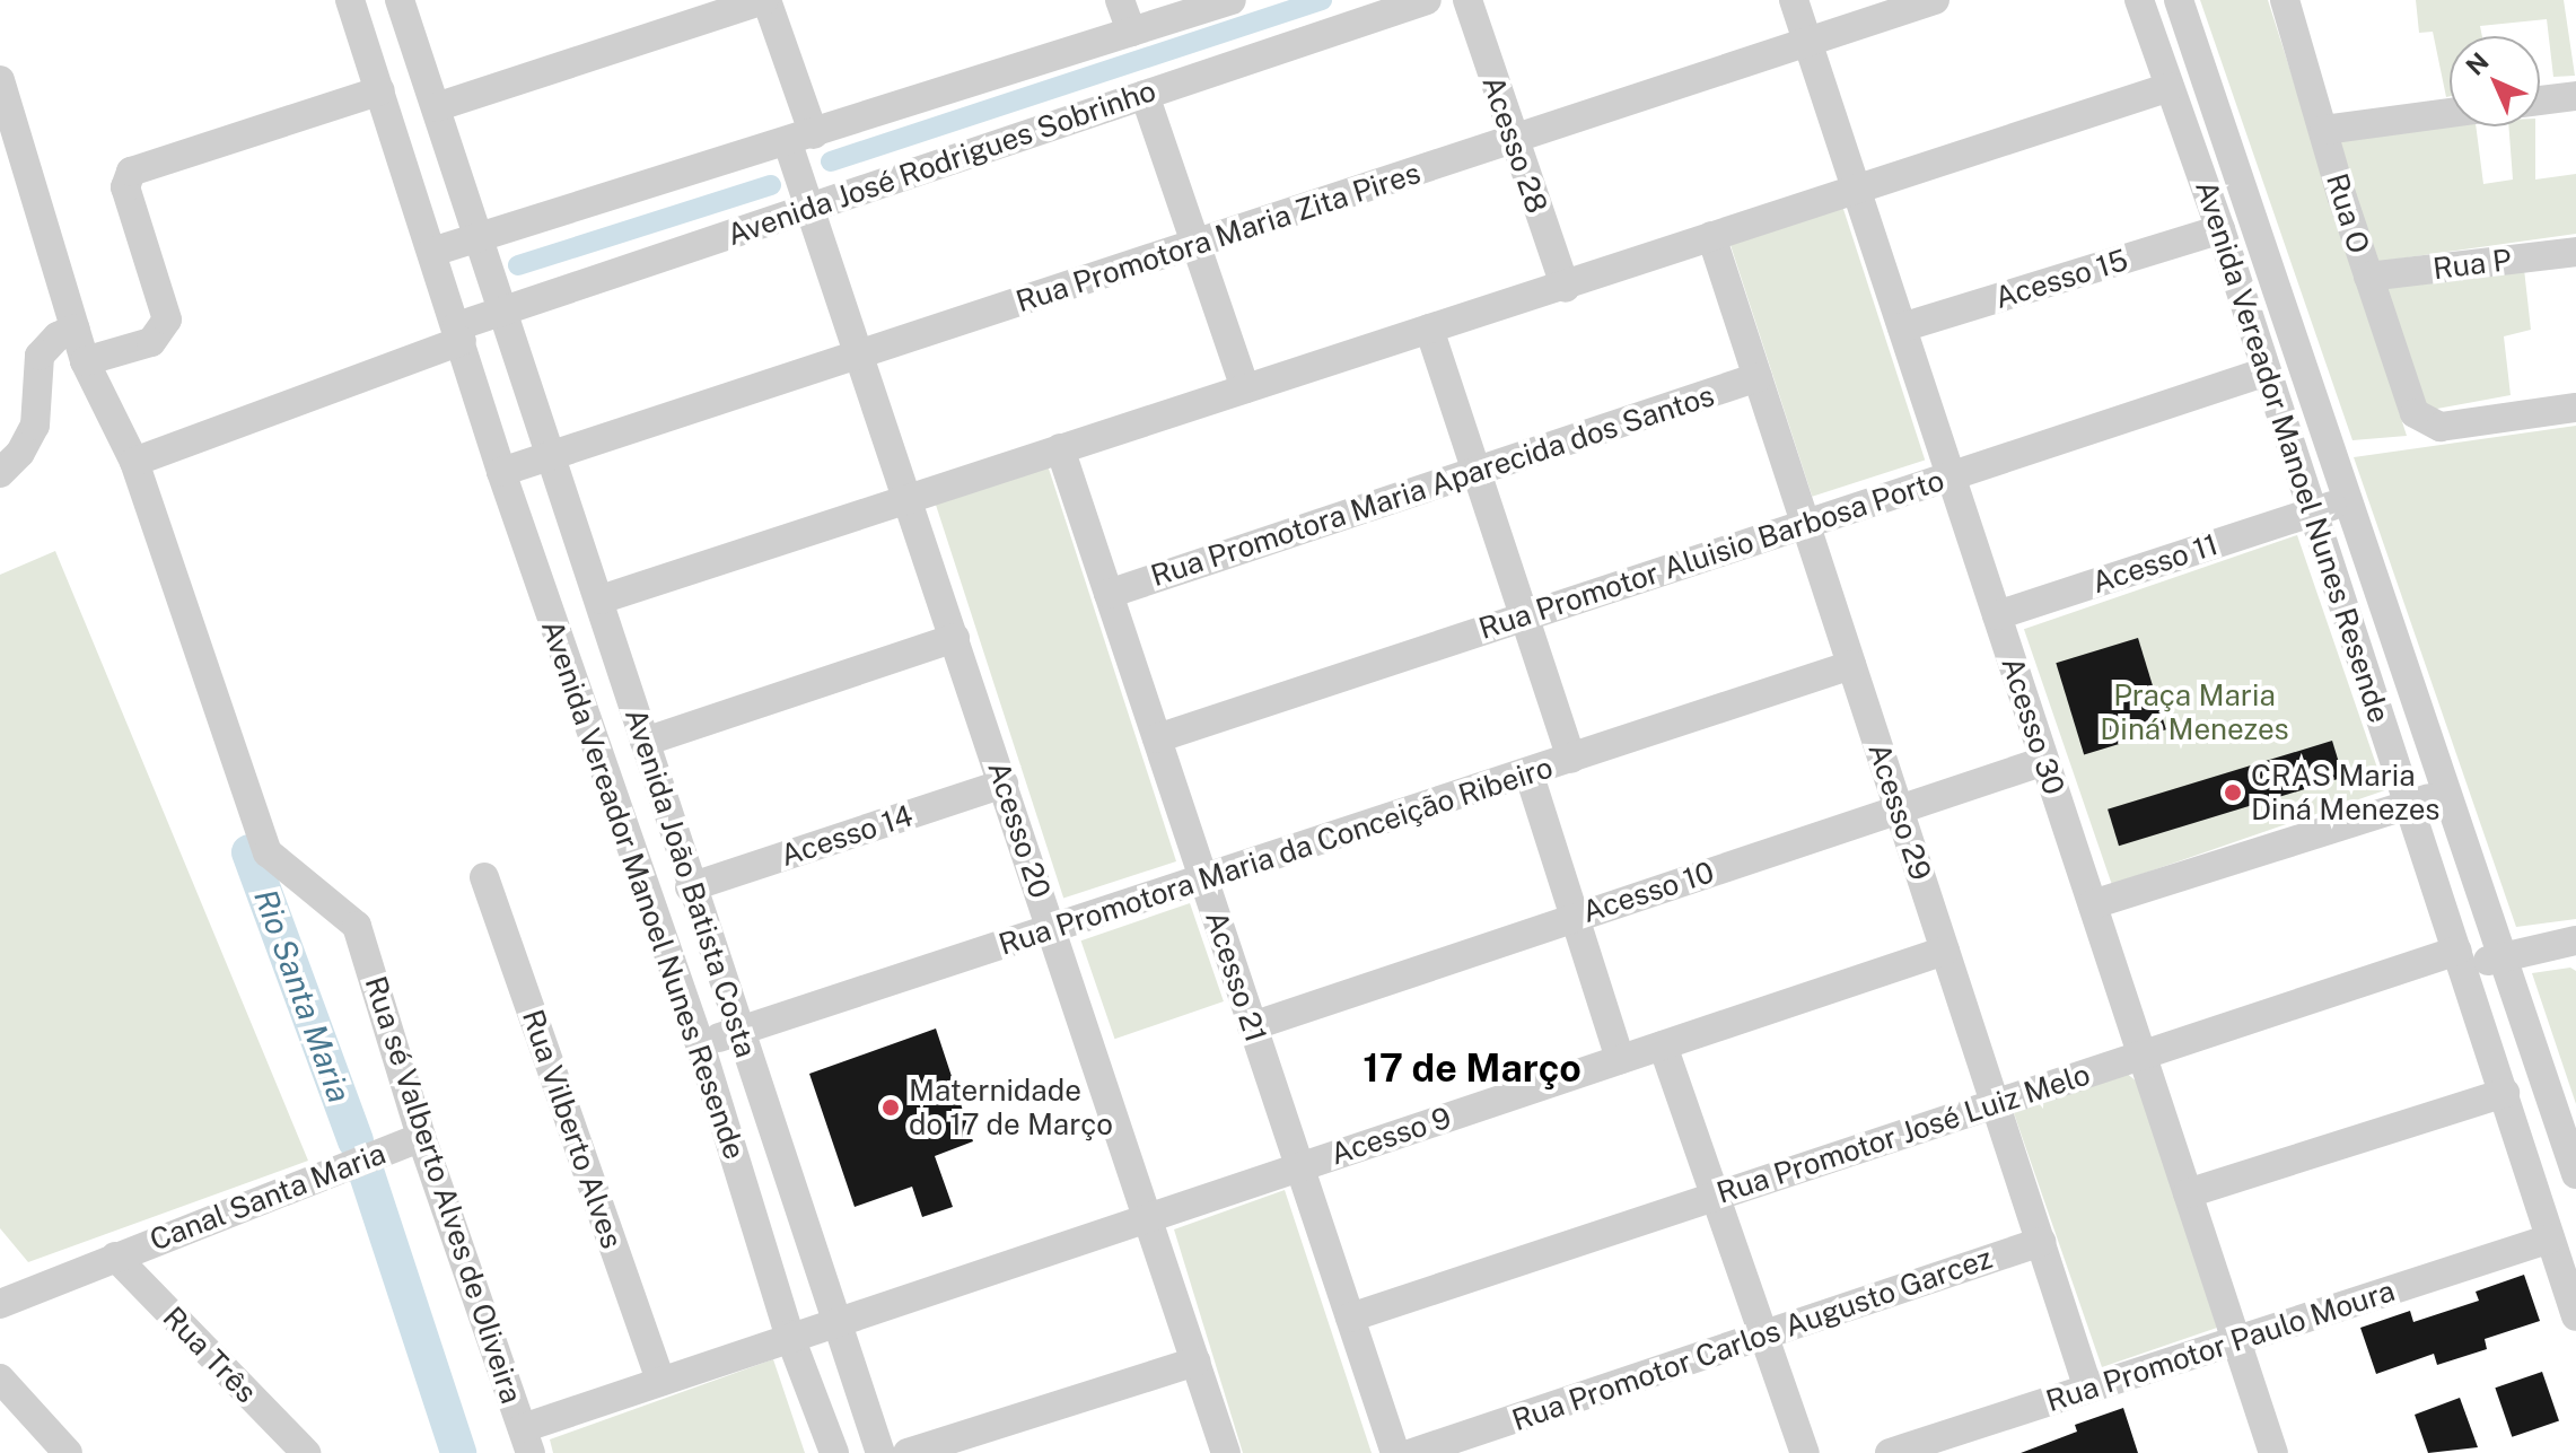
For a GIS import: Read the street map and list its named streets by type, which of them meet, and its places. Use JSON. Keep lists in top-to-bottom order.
{
  "streets": {
    "street": [
      "Acesso 28",
      "Avenida José Rodrigues Sobrinho",
      "Rua O",
      "Rua Promotora Maria Zita Pires",
      "Rua P",
      "Acesso 15",
      "Avenida Vereador Manoel Nunes Resende",
      "Rua Promotora Maria Aparecida dos Santos",
      "Rua Promotor Aluisio Barbosa Porto",
      "Acesso 11",
      "Acesso 30",
      "Acesso 29",
      "Acesso 20",
      "Acesso 14",
      "Rua Promotora Maria da Conceição Ribeiro",
      "Avenida João Batista Costa",
      "Acesso 10",
      "Acesso 21",
      "Rua Vilberto Alves",
      "Rua Promotor José Luiz Melo",
      "Acesso 9",
      "Rua sé Valberto Alves de Oliveira",
      "Canal Santa Maria",
      "Rua Promotor Carlos Augusto Garcez",
      "Rua Promotor Paulo Moura",
      "Rua Três"
    ]
  },
  "crossings": [
    ["Acesso 28", "Rua Promotora Maria Zita Pires"],
    ["Avenida José Rodrigues Sobrinho", "Avenida Vereador Manoel Nunes Resende"],
    ["Avenida José Rodrigues Sobrinho", "Acesso 20"],
    ["Avenida José Rodrigues Sobrinho", "Avenida João Batista Costa"],
    ["Avenida José Rodrigues Sobrinho", "Rua sé Valberto Alves de Oliveira"],
    ["Rua O", "Rua P"],
    ["Rua Promotora Maria Zita Pires", "Avenida Vereador Manoel Nunes Resende"],
    ["Rua Promotora Maria Zita Pires", "Acesso 30"],
    ["Rua Promotora Maria Zita Pires", "Acesso 20"],
    ["Rua Promotora Maria Zita Pires", "Avenida João Batista Costa"],
    ["Acesso 15", "Avenida Vereador Manoel Nunes Resende"],
    ["Acesso 15", "Acesso 30"],
    ["Avenida Vereador Manoel Nunes Resende", "Rua Promotor Aluisio Barbosa Porto"],
    ["Avenida Vereador Manoel Nunes Resende", "Acesso 11"],
    ["Avenida Vereador Manoel Nunes Resende", "Rua Promotora Maria da Conceição Ribeiro"],
    ["Avenida Vereador Manoel Nunes Resende", "Rua Promotor José Luiz Melo"],
    ["Avenida Vereador Manoel Nunes Resende", "Acesso 9"],
    ["Avenida Vereador Manoel Nunes Resende", "Rua Promotor Paulo Moura"],
    ["Rua Promotora Maria Aparecida dos Santos", "Acesso 29"],
    ["Rua Promotora Maria Aparecida dos Santos", "Acesso 21"],
    ["Rua Promotor Aluisio Barbosa Porto", "Acesso 30"],
    ["Rua Promotor Aluisio Barbosa Porto", "Acesso 29"],
    ["Rua Promotor Aluisio Barbosa Porto", "Acesso 21"],
    ["Acesso 11", "Acesso 30"],
    ["Acesso 30", "Acesso 10"],
    ["Acesso 30", "Rua Promotor José Luiz Melo"],
    ["Acesso 30", "Rua Promotor Paulo Moura"],
    ["Acesso 29", "Rua Promotora Maria da Conceição Ribeiro"],
    ["Acesso 29", "Acesso 10"],
    ["Acesso 29", "Rua Promotor José Luiz Melo"],
    ["Acesso 29", "Acesso 9"],
    ["Acesso 29", "Rua Promotor Carlos Augusto Garcez"],
    ["Acesso 29", "Rua Promotor Paulo Moura"],
    ["Acesso 20", "Acesso 14"],
    ["Acesso 20", "Rua Promotora Maria da Conceição Ribeiro"],
    ["Acesso 20", "Acesso 9"],
    ["Acesso 14", "Avenida João Batista Costa"],
    ["Rua Promotora Maria da Conceição Ribeiro", "Avenida João Batista Costa"],
    ["Rua Promotora Maria da Conceição Ribeiro", "Acesso 21"],
    ["Avenida João Batista Costa", "Acesso 9"],
    ["Acesso 10", "Acesso 21"],
    ["Acesso 21", "Rua Promotor José Luiz Melo"],
    ["Acesso 21", "Acesso 9"],
    ["Rua Vilberto Alves", "Acesso 9"],
    ["Acesso 9", "Rua sé Valberto Alves de Oliveira"],
    ["Rua sé Valberto Alves de Oliveira", "Canal Santa Maria"],
    ["Canal Santa Maria", "Rua Três"]
  ],
  "districts": ["17 de Março"],
  "water": ["Rio Santa Maria"],
  "parks": ["Praça Maria Diná Menezes"],
  "places": ["CRAS Maria Diná Menezes", "Maternidade do 17 de Março"],
  "north": "top left"
}
